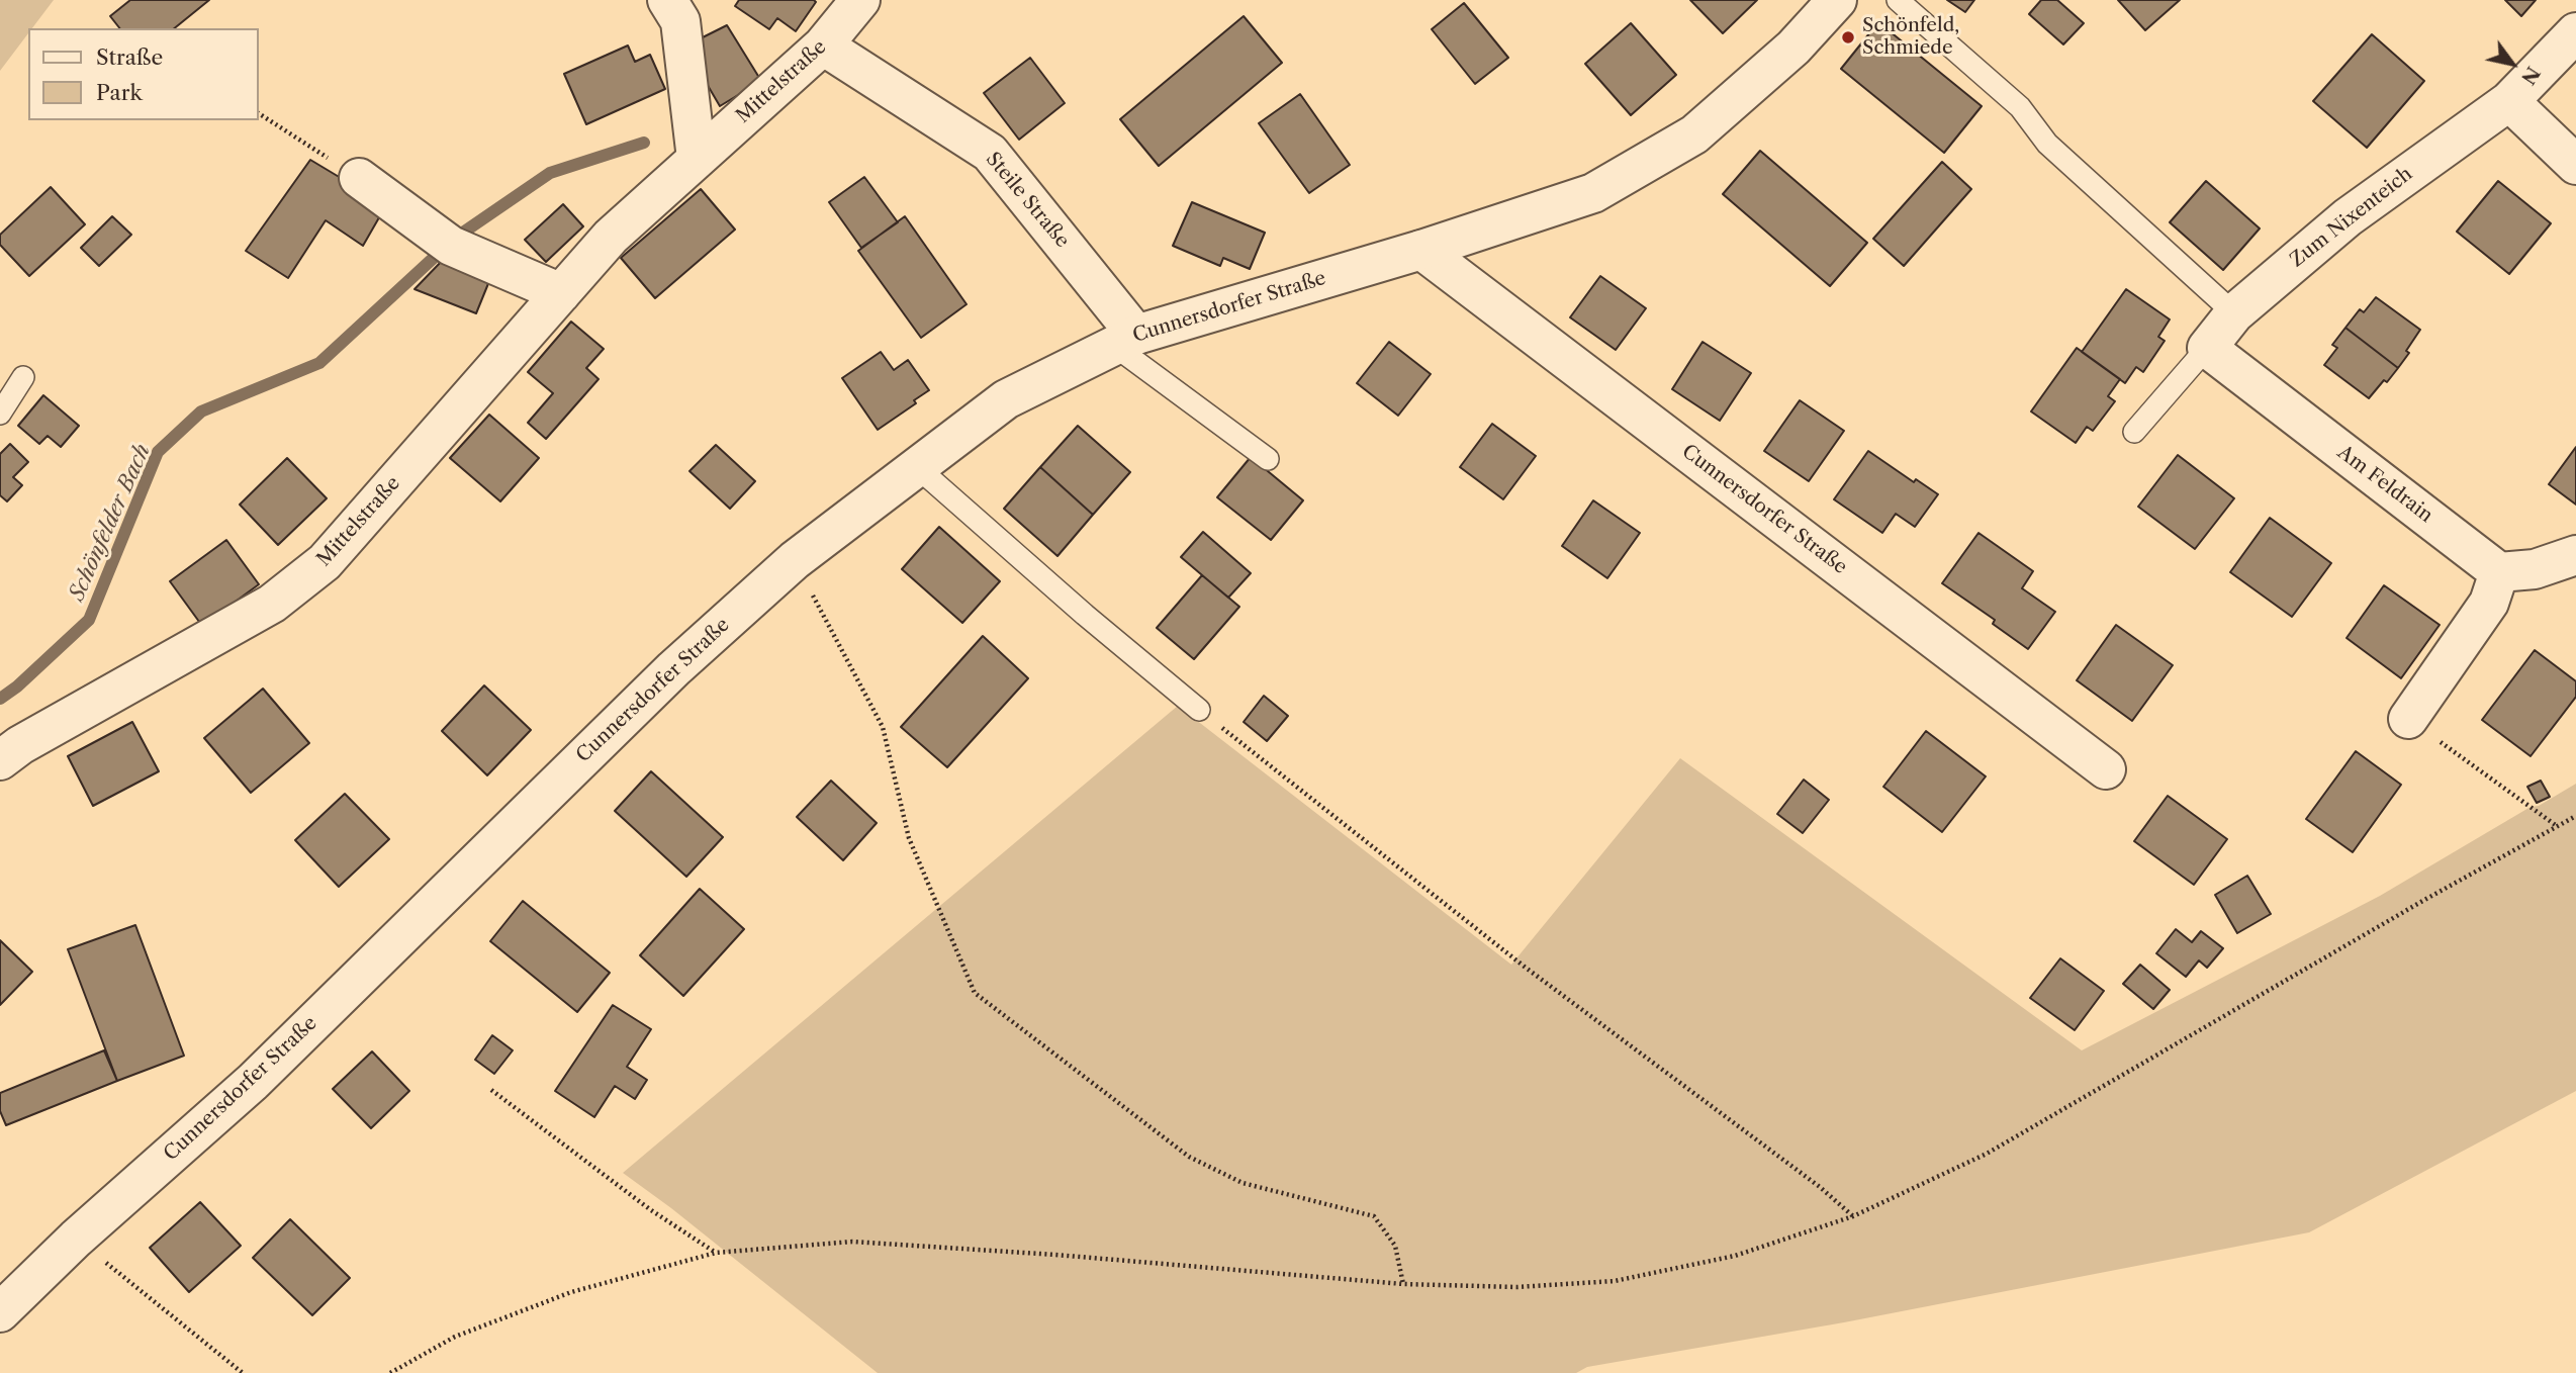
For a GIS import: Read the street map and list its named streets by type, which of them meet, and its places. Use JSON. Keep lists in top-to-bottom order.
{
  "streets": {
    "street": [
      "Mittelstraße",
      "Steile Straße",
      "Zum Nixenteich",
      "Cunnersdorfer Straße",
      "Am Feldrain"
    ]
  },
  "crossings": [
    ["Mittelstraße", "Steile Straße"],
    ["Steile Straße", "Cunnersdorfer Straße"],
    ["Zum Nixenteich", "Am Feldrain"]
  ],
  "water": ["Schönfelder Bach"],
  "places": ["Schönfeld, Schmiede"],
  "legend": ["Straße", "Park"],
  "north": "bottom right"
}
